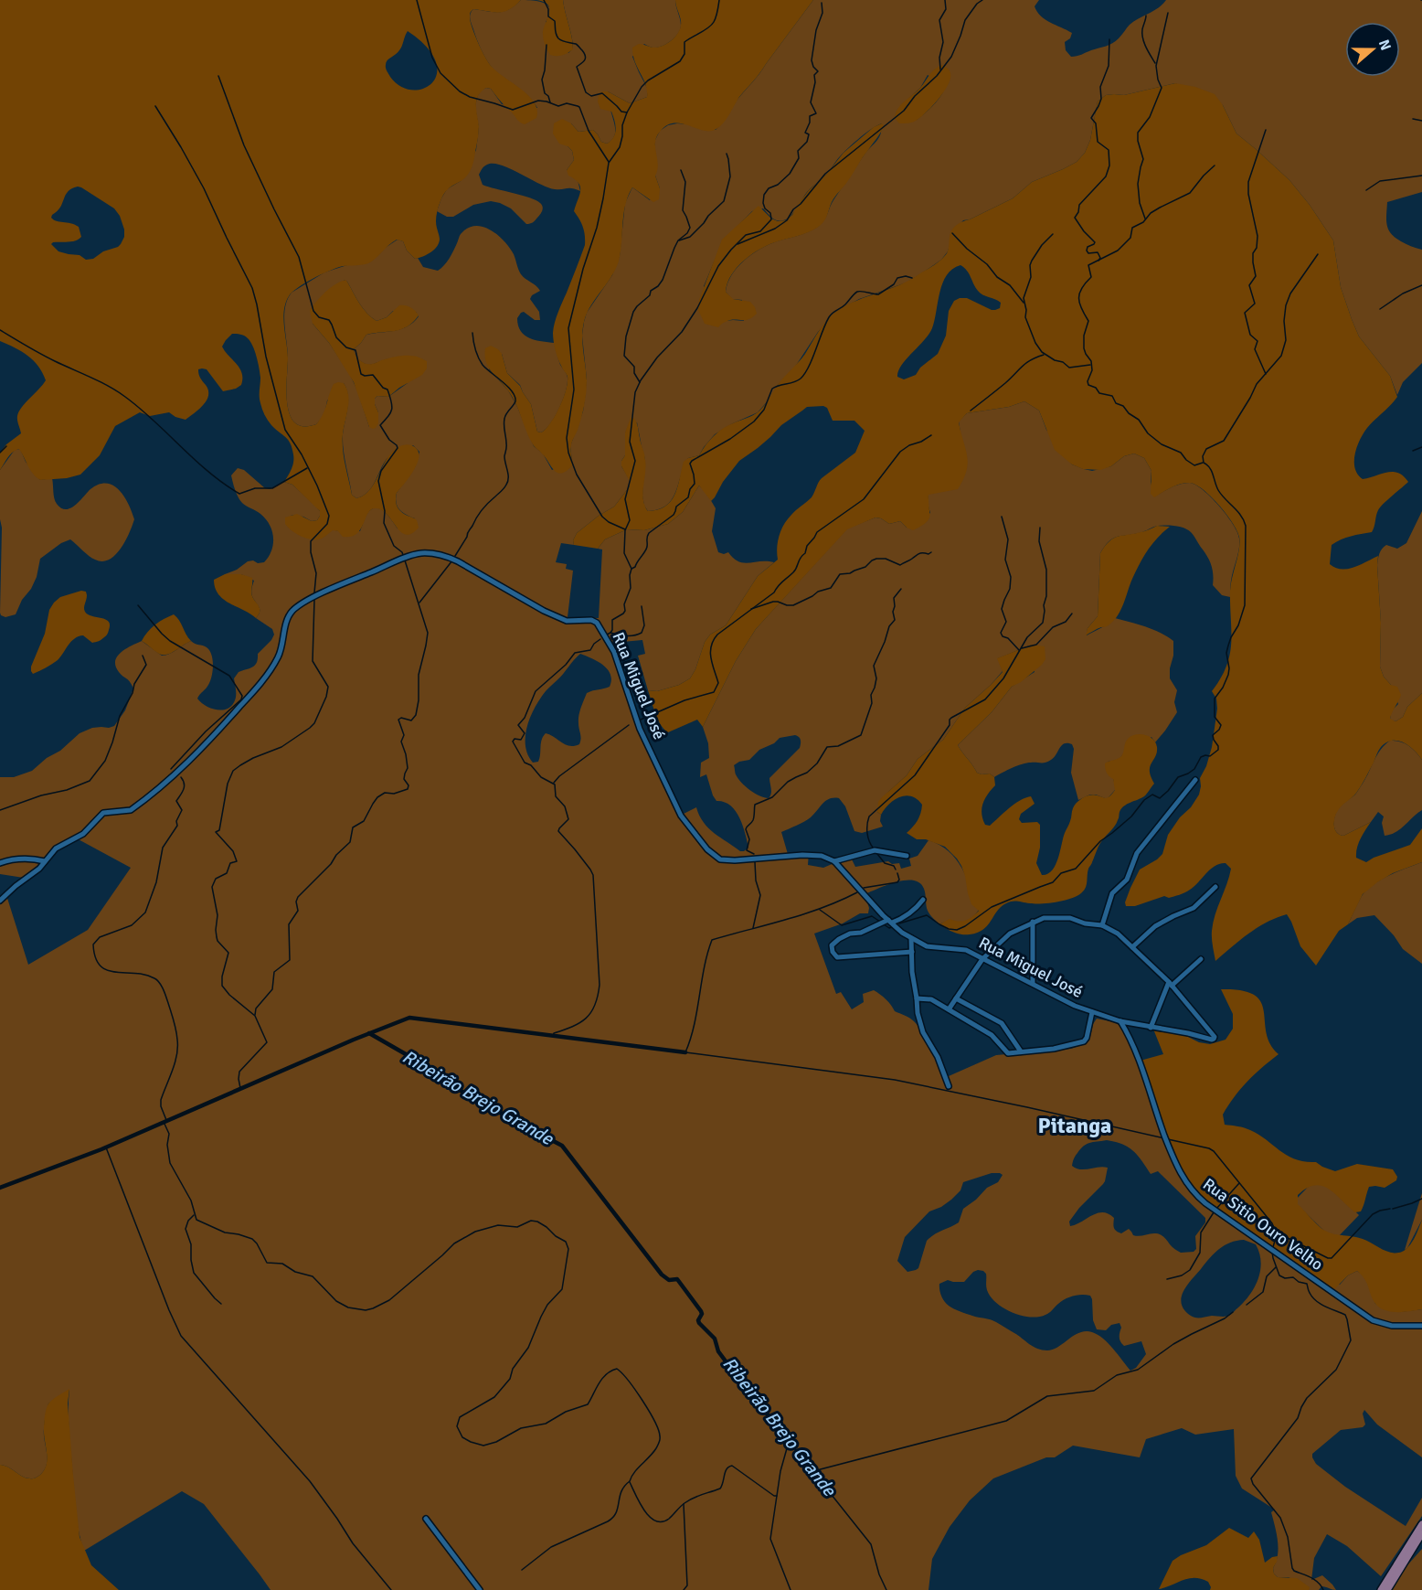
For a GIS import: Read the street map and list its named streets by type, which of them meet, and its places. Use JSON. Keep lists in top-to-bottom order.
{
  "streets": {
    "street": ["Rua Miguel José", "Rua Sitio Ouro Velho"]
  },
  "crossings": [
    ["Rua Miguel José", "Rua Sitio Ouro Velho"]
  ],
  "districts": ["Pitanga"],
  "water": ["Ribeirão Brejo Grande"],
  "north": "right"
}
